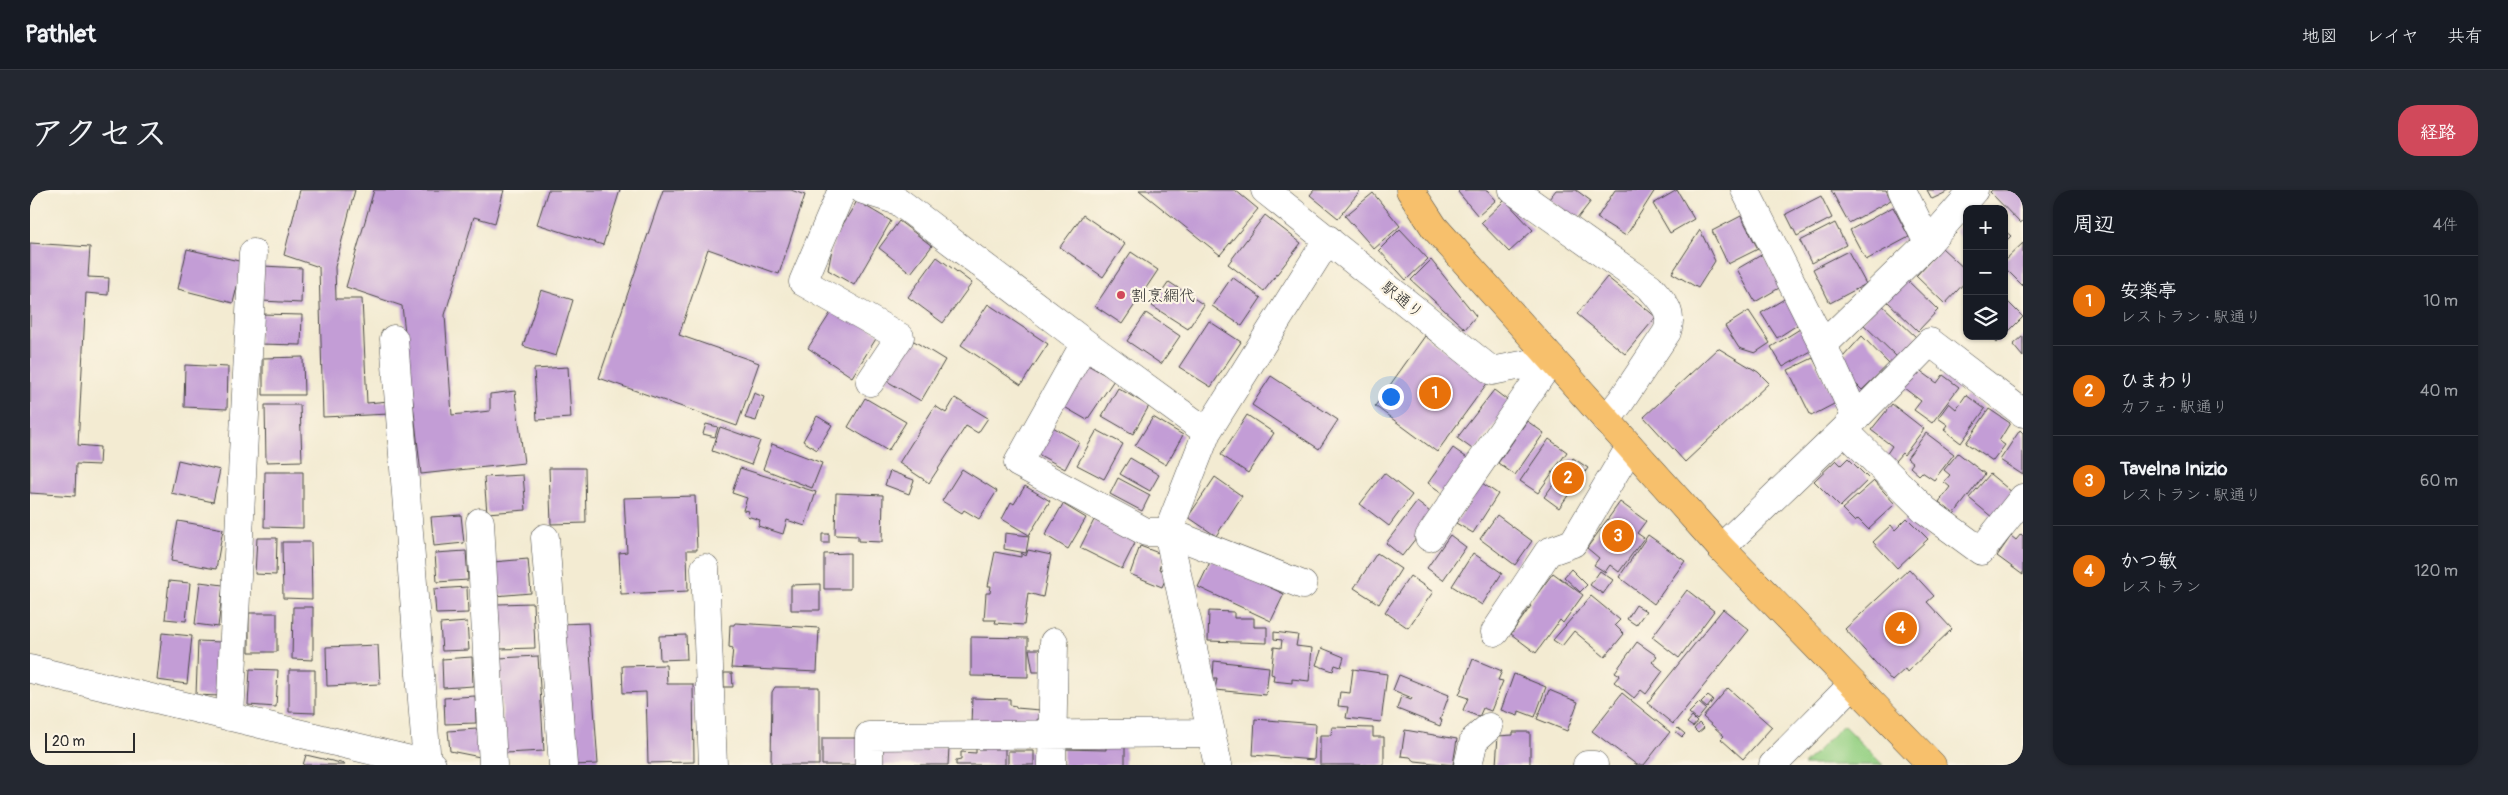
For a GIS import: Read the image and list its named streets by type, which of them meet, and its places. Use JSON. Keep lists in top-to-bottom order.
{
  "streets": {
    "street": ["駅通り"]
  },
  "places": ["割烹網代"],
  "scale_bar": "20 m",
  "page": {
    "header": "Pathlet",
    "nav": ["地図", "レイヤ", "共有"],
    "title": "アクセス",
    "buttons": "経路",
    "heading": ["周辺", "4件"],
    "map_buttons": ["+", "−"],
    "list": [
      {
        "mark": "1",
        "name": "安楽亭",
        "note": "レストラン · 駅通り",
        "value": "10 m"
      },
      {
        "mark": "2",
        "name": "ひまわり",
        "note": "カフェ · 駅通り",
        "value": "40 m"
      },
      {
        "mark": "3",
        "name": "Tavelna Inizio",
        "note": "レストラン · 駅通り",
        "value": "60 m"
      },
      {
        "mark": "4",
        "name": "かつ敏",
        "note": "レストラン",
        "value": "120 m"
      }
    ],
    "pins": [
      "1",
      "2",
      "3",
      "4"
    ],
    "scale": "20 m"
  }
}
